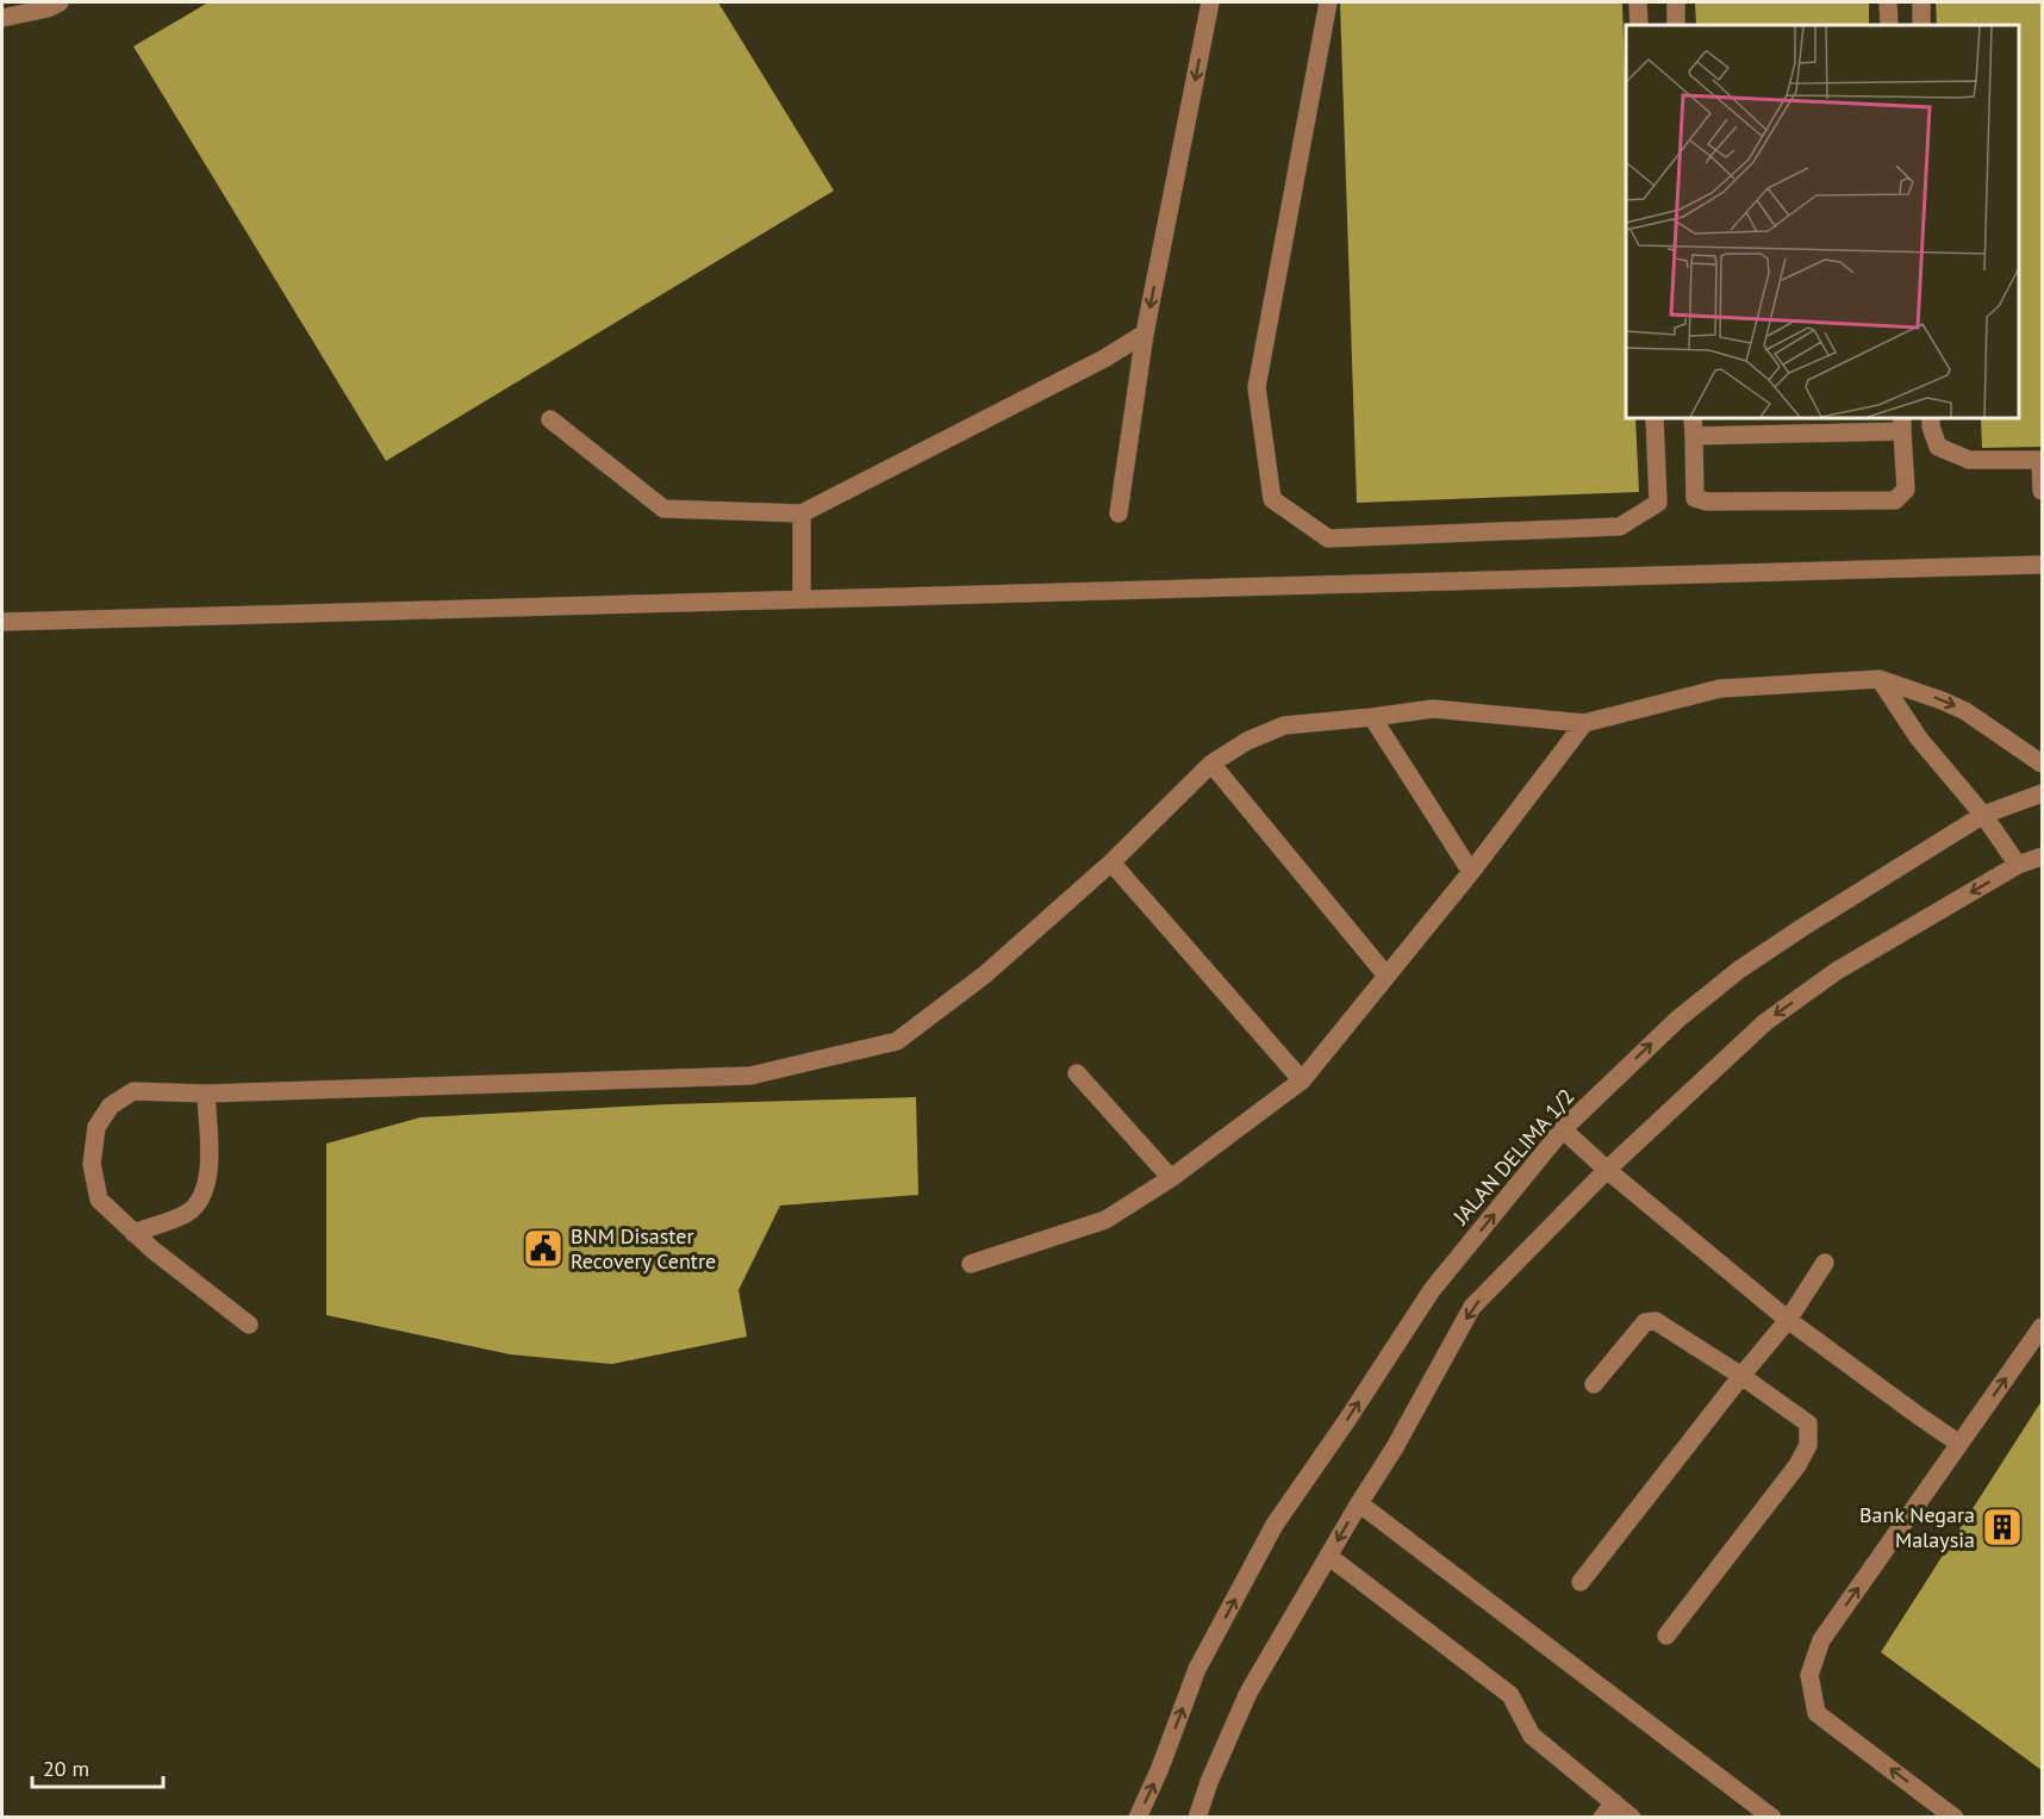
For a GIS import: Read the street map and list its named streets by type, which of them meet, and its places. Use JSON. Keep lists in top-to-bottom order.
{
  "streets": {
    "street": ["JALAN DELIMA 1/2"]
  },
  "places": {
    "public building": ["BNM Disaster Recovery Centre"],
    "building": ["Bank Negara Malaysia"]
  },
  "scale_bar": "20 m"
}
